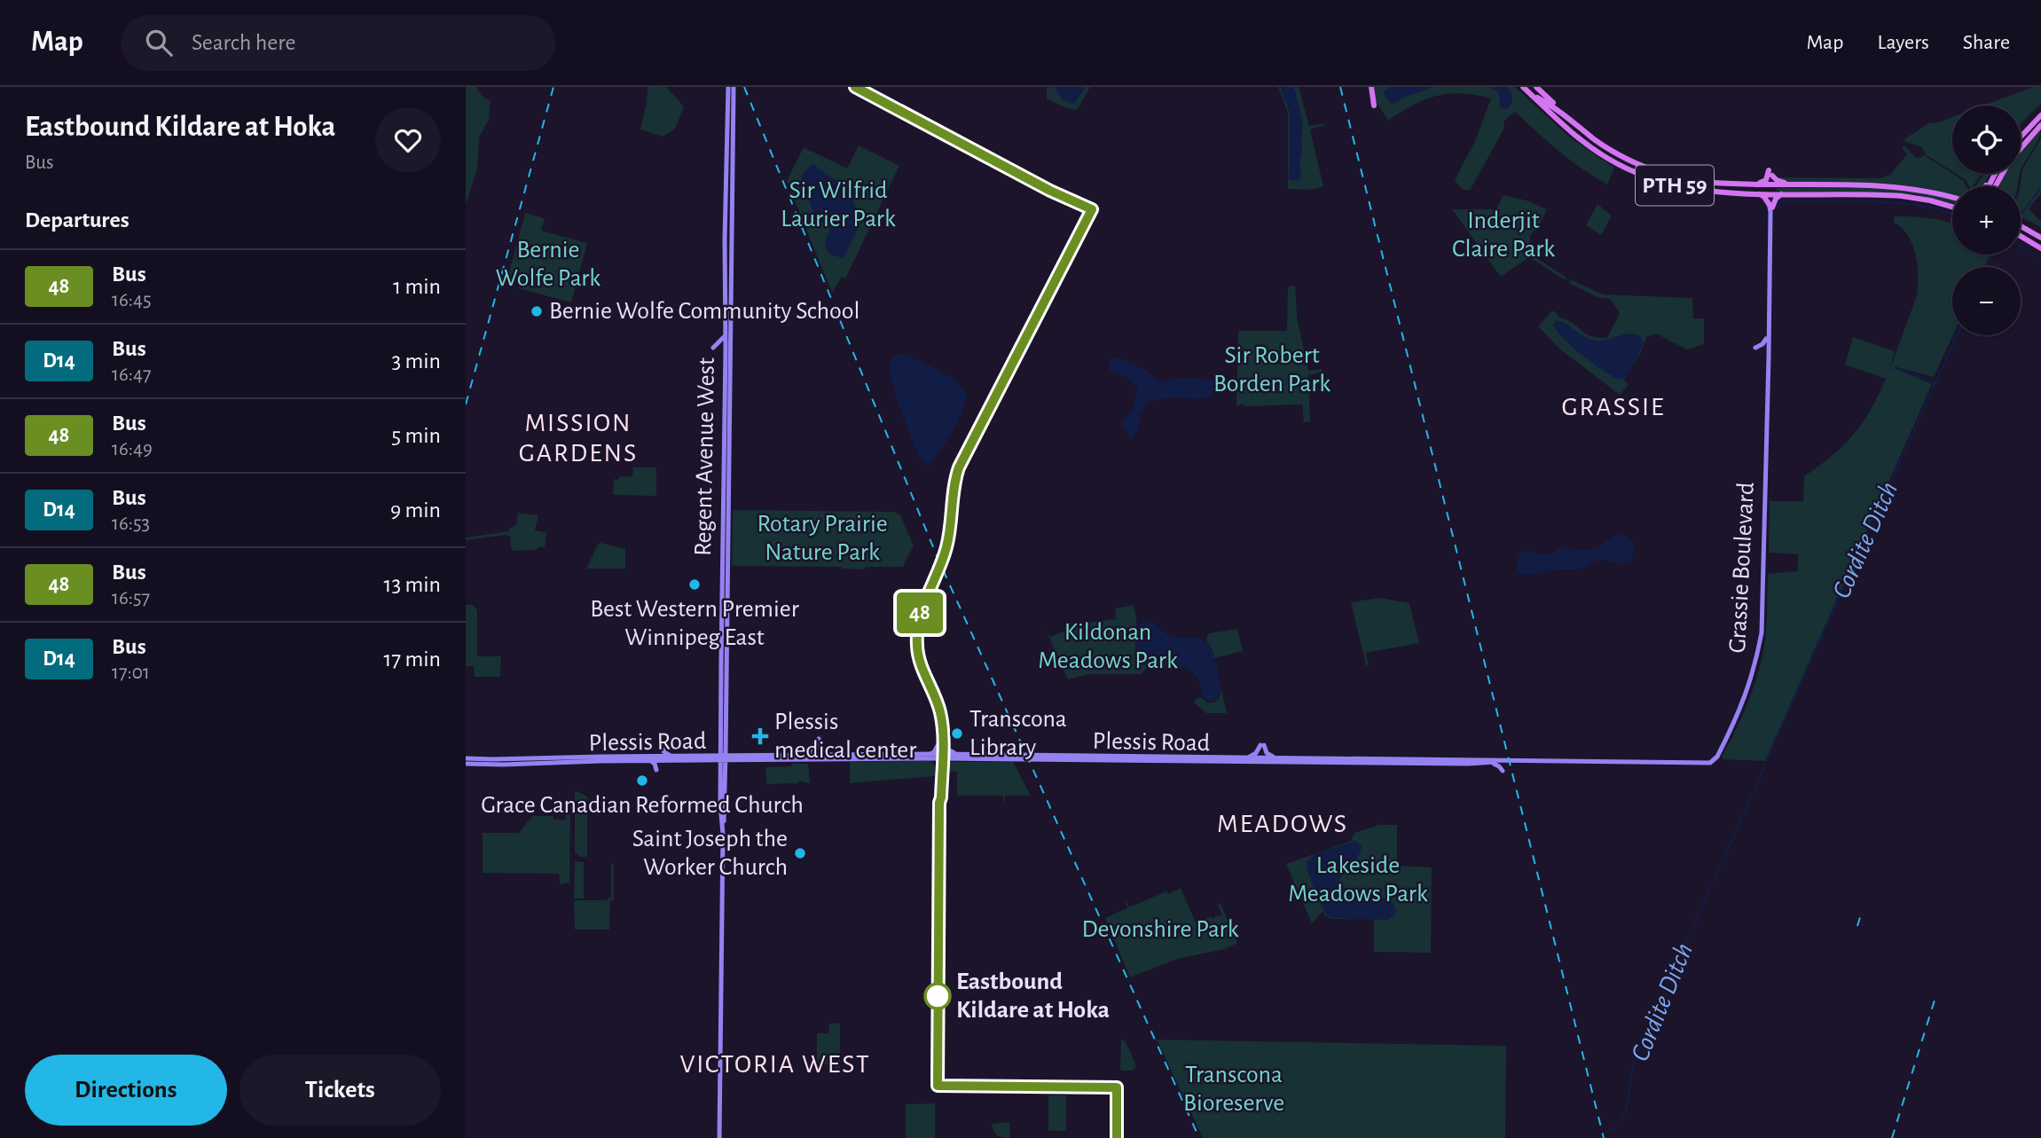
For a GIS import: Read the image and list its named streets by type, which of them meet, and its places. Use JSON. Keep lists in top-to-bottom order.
{
  "streets": {
    "main road": [
      "PTH 59",
      "Regent Avenue West",
      "Grassie Boulevard",
      "Plessis Road"
    ]
  },
  "crossings": [
    ["PTH 59", "Grassie Boulevard"],
    ["Regent Avenue West", "Plessis Road"],
    ["Grassie Boulevard", "Plessis Road"]
  ],
  "districts": [
    "GRASSIE",
    "MISSION GARDENS",
    "MEADOWS",
    "VICTORIA WEST"
  ],
  "water": ["Cordite Ditch"],
  "parks": [
    "Sir Wilfrid Laurier Park",
    "Inderjit Claire Park",
    "Bernie Wolfe Park",
    "Sir Robert Borden Park",
    "Rotary Prairie Nature Park",
    "Kildonan Meadows Park",
    "Lakeside Meadows Park",
    "Devonshire Park",
    "Transcona Bioreserve"
  ],
  "places": {
    "other": [
      "Bernie Wolfe Community School",
      "Best Western Premier Winnipeg East",
      "Transcona Library",
      "Grace Canadian Reformed Church",
      "Saint Joseph the Worker Church",
      "Eastbound Kildare at Hoka"
    ],
    "health": ["Plessis medical center"]
  },
  "lines": ["bus line 48"],
  "page": {
    "header": "Map",
    "search": "Search here",
    "nav": ["Map", "Layers", "Share"],
    "heading": [
      ["Eastbound Kildare at Hoka", "Bus"],
      "Departures"
    ],
    "on_map": "48",
    "map_buttons": ["+", "−"],
    "list": [
      {
        "mark": "48",
        "name": "Bus",
        "note": "16:45",
        "value": "1 min"
      },
      {
        "mark": "D14",
        "name": "Bus",
        "note": "16:47",
        "value": "3 min"
      },
      {
        "mark": "48",
        "name": "Bus",
        "note": "16:49",
        "value": "5 min"
      },
      {
        "mark": "D14",
        "name": "Bus",
        "note": "16:53",
        "value": "9 min"
      },
      {
        "mark": "48",
        "name": "Bus",
        "note": "16:57",
        "value": "13 min"
      },
      {
        "mark": "D14",
        "name": "Bus",
        "note": "17:01",
        "value": "17 min"
      }
    ],
    "buttons": ["Directions", "Tickets"]
  }
}
